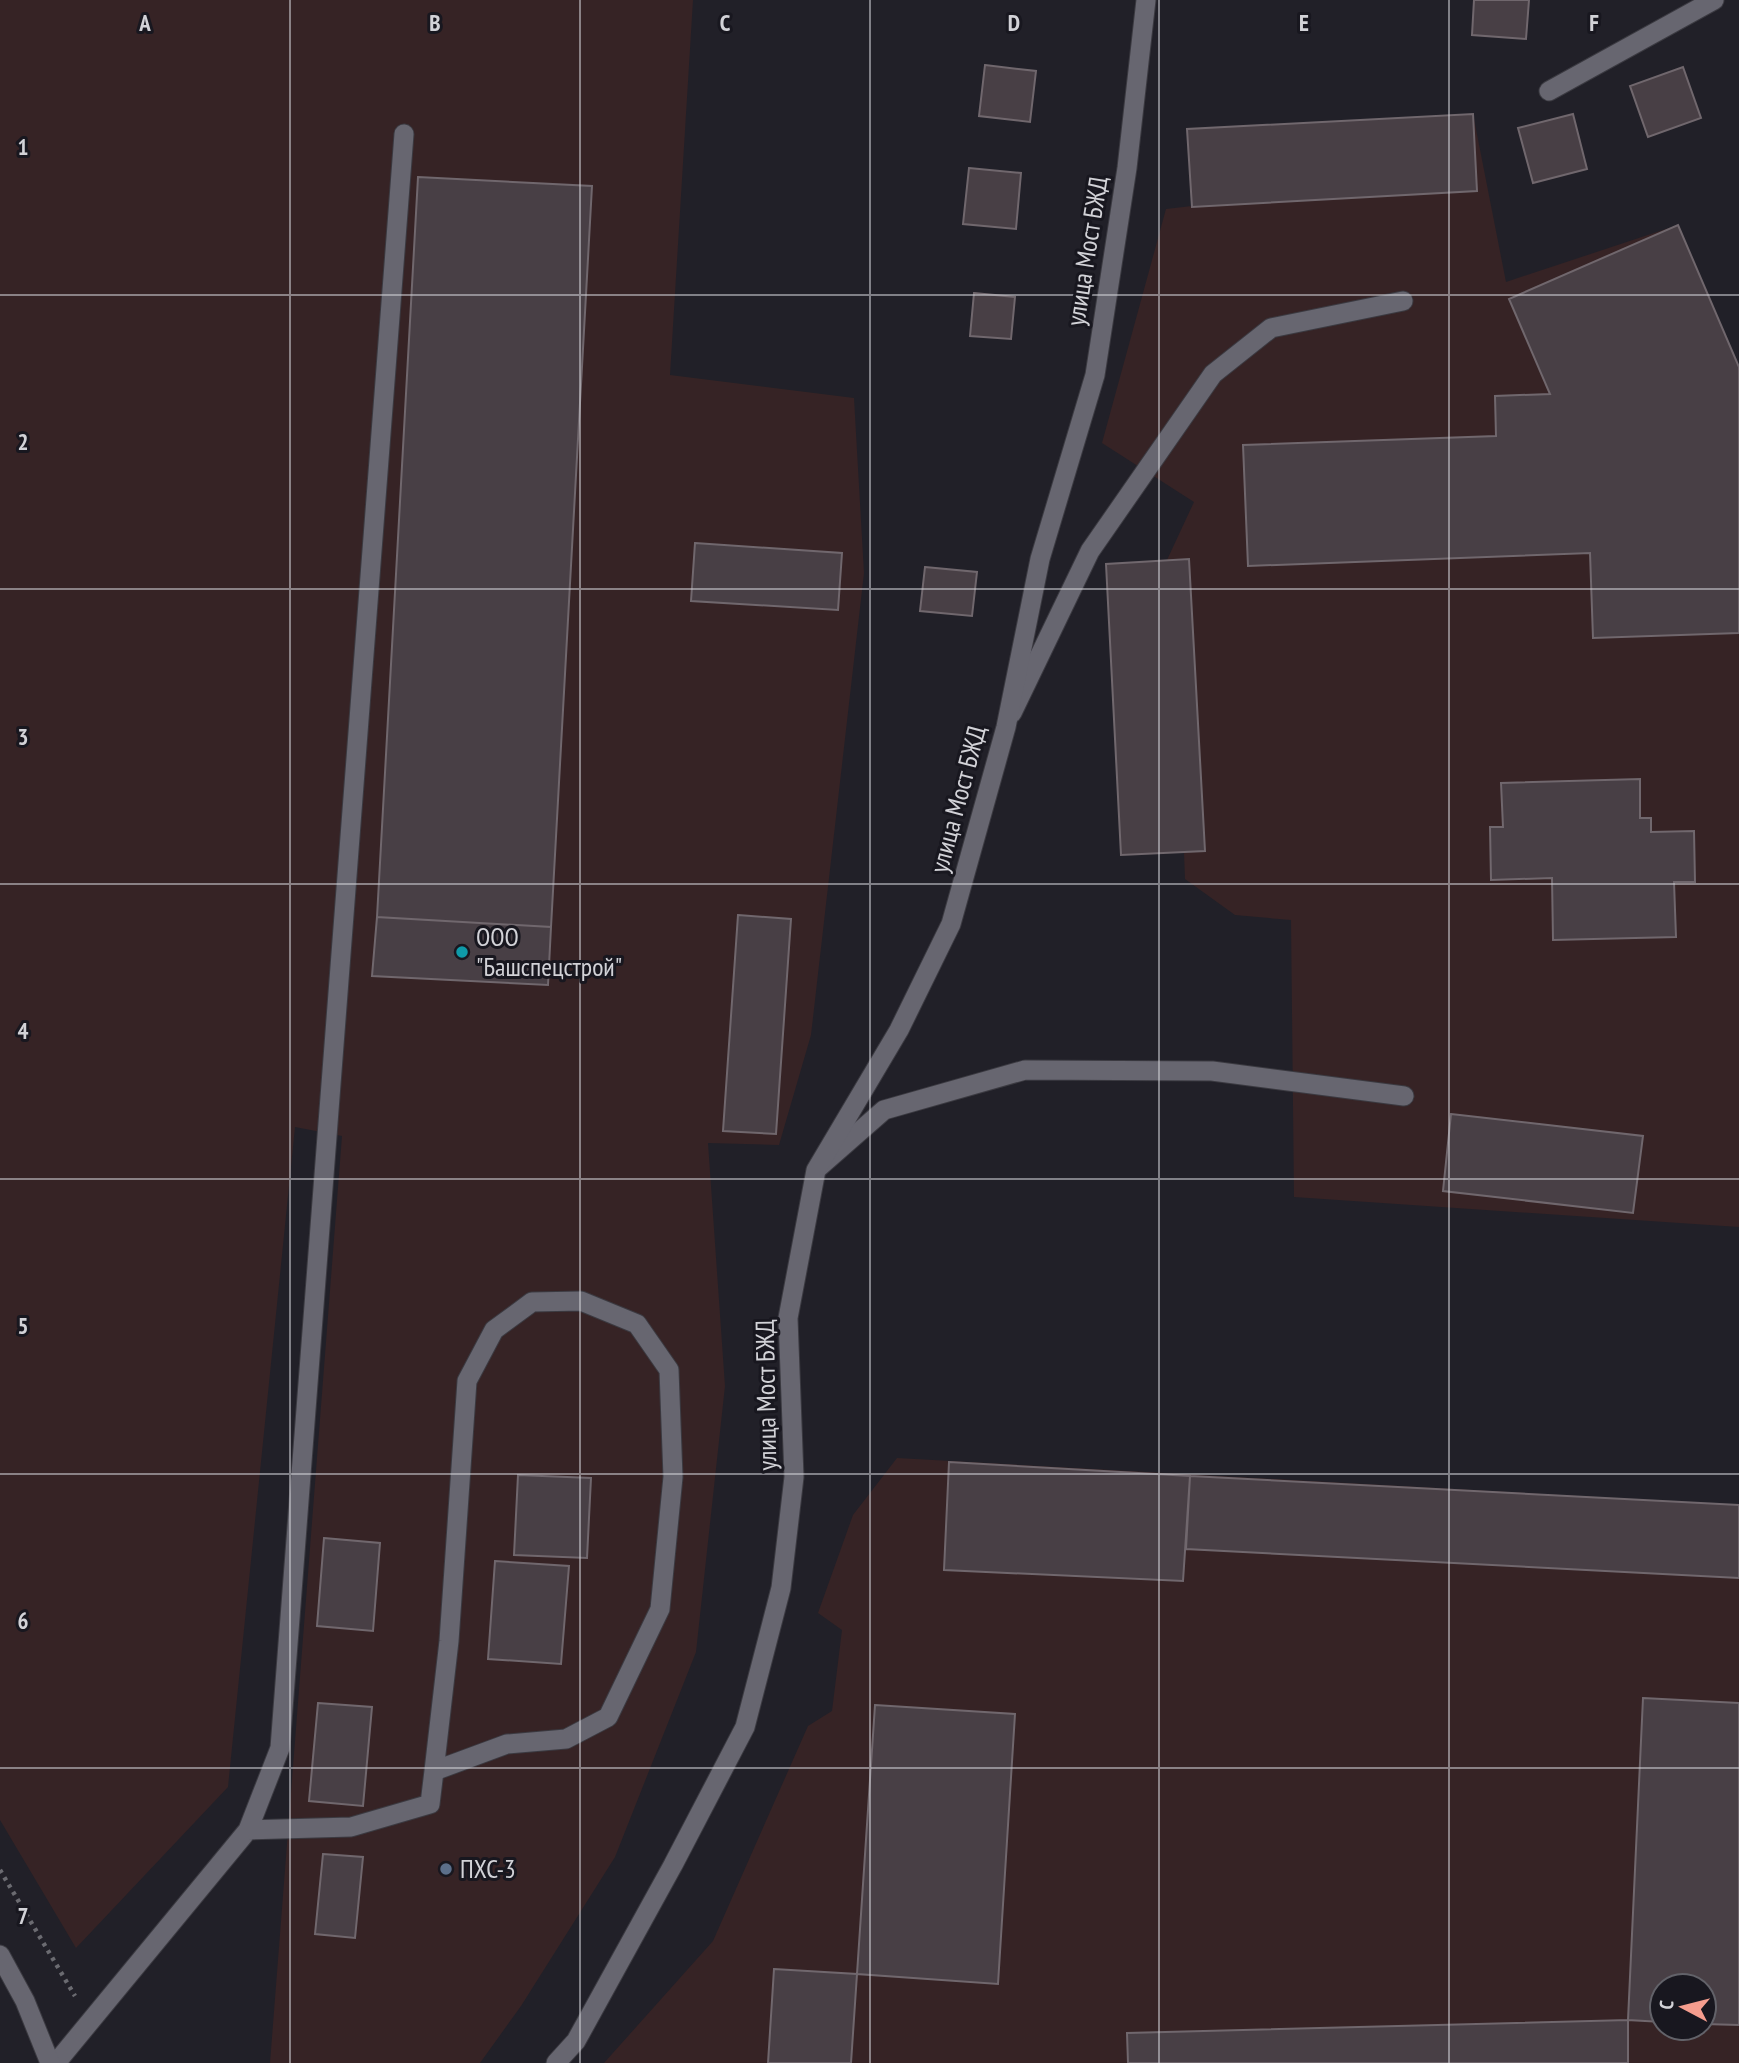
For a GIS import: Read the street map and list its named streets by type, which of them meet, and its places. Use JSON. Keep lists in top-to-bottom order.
{
  "streets": {
    "street": ["улица Мост БЖД"]
  },
  "places": ["ООО \"Башспецстрой\"", "ПХС-3"],
  "north": "left",
  "grid": {
    "columns": [
      "A",
      "B",
      "C",
      "D",
      "E",
      "F"
    ],
    "rows": [
      "1",
      "2",
      "3",
      "4",
      "5",
      "6",
      "7"
    ]
  }
}
